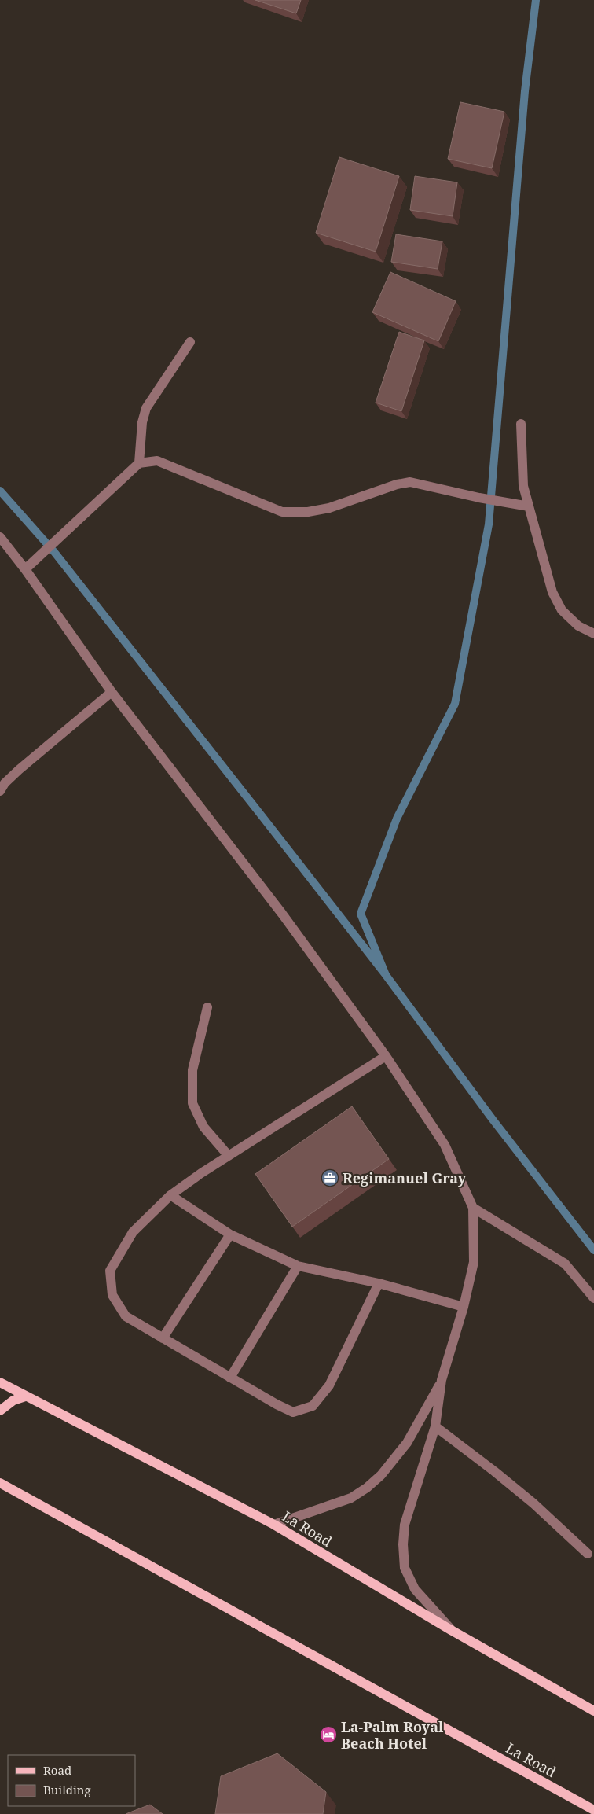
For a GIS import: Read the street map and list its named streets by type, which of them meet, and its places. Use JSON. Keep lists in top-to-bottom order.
{
  "streets": {
    "main road": ["La Road"]
  },
  "places": {
    "office": ["Regimanuel Gray"],
    "hotel": ["La-Palm Royal Beach Hotel"]
  },
  "legend": ["Road", "Building"]
}
